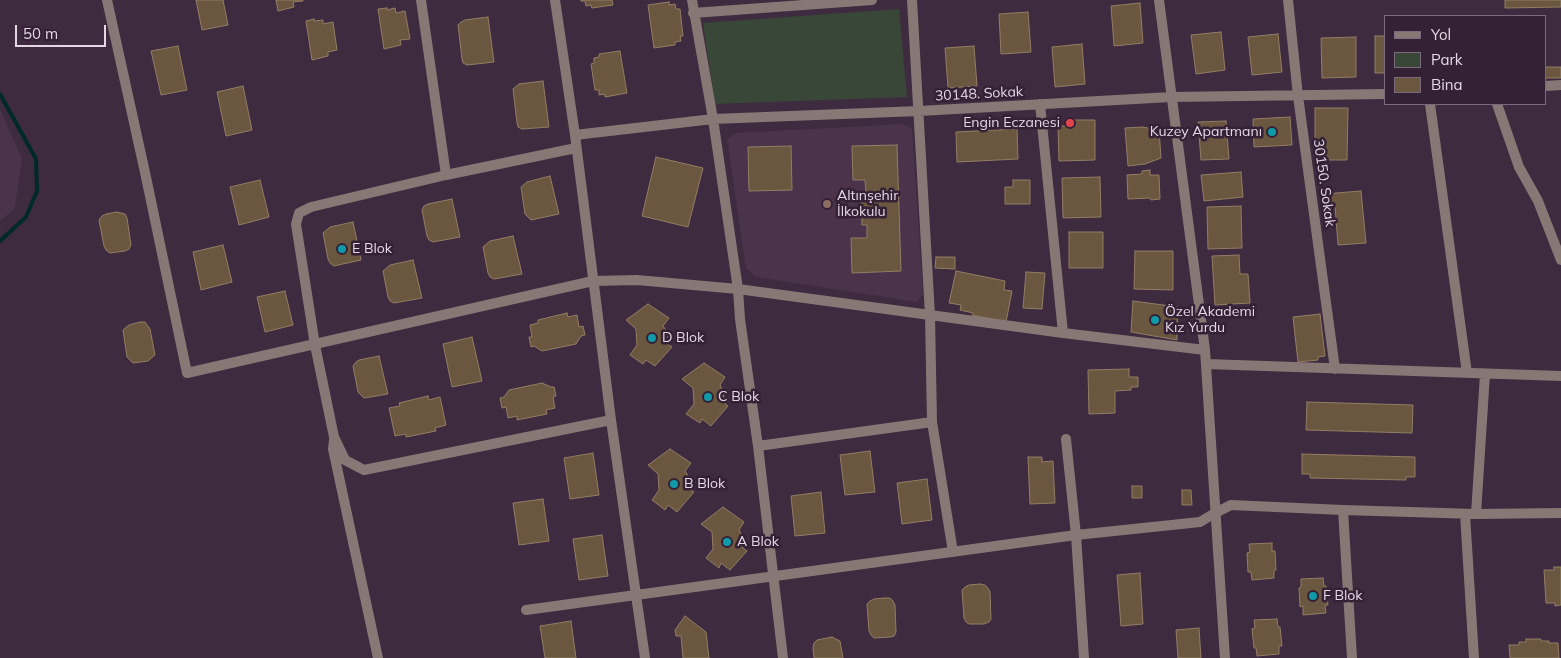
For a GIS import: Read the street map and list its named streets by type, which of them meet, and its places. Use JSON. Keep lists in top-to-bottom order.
{
  "streets": {
    "street": ["30148. Sokak", "30150. Sokak"]
  },
  "crossings": [
    ["30148. Sokak", "30150. Sokak"]
  ],
  "places": [
    "Engin Eczanesi",
    "Kuzey Apartmanı",
    "Altınşehir İlkokulu",
    "E Blok",
    "Özel Akademi Kız Yurdu",
    "D Blok",
    "C Blok",
    "B Blok",
    "A Blok",
    "F Blok"
  ],
  "legend": ["Yol", "Park", "Bina"],
  "scale_bar": "50 m"
}
